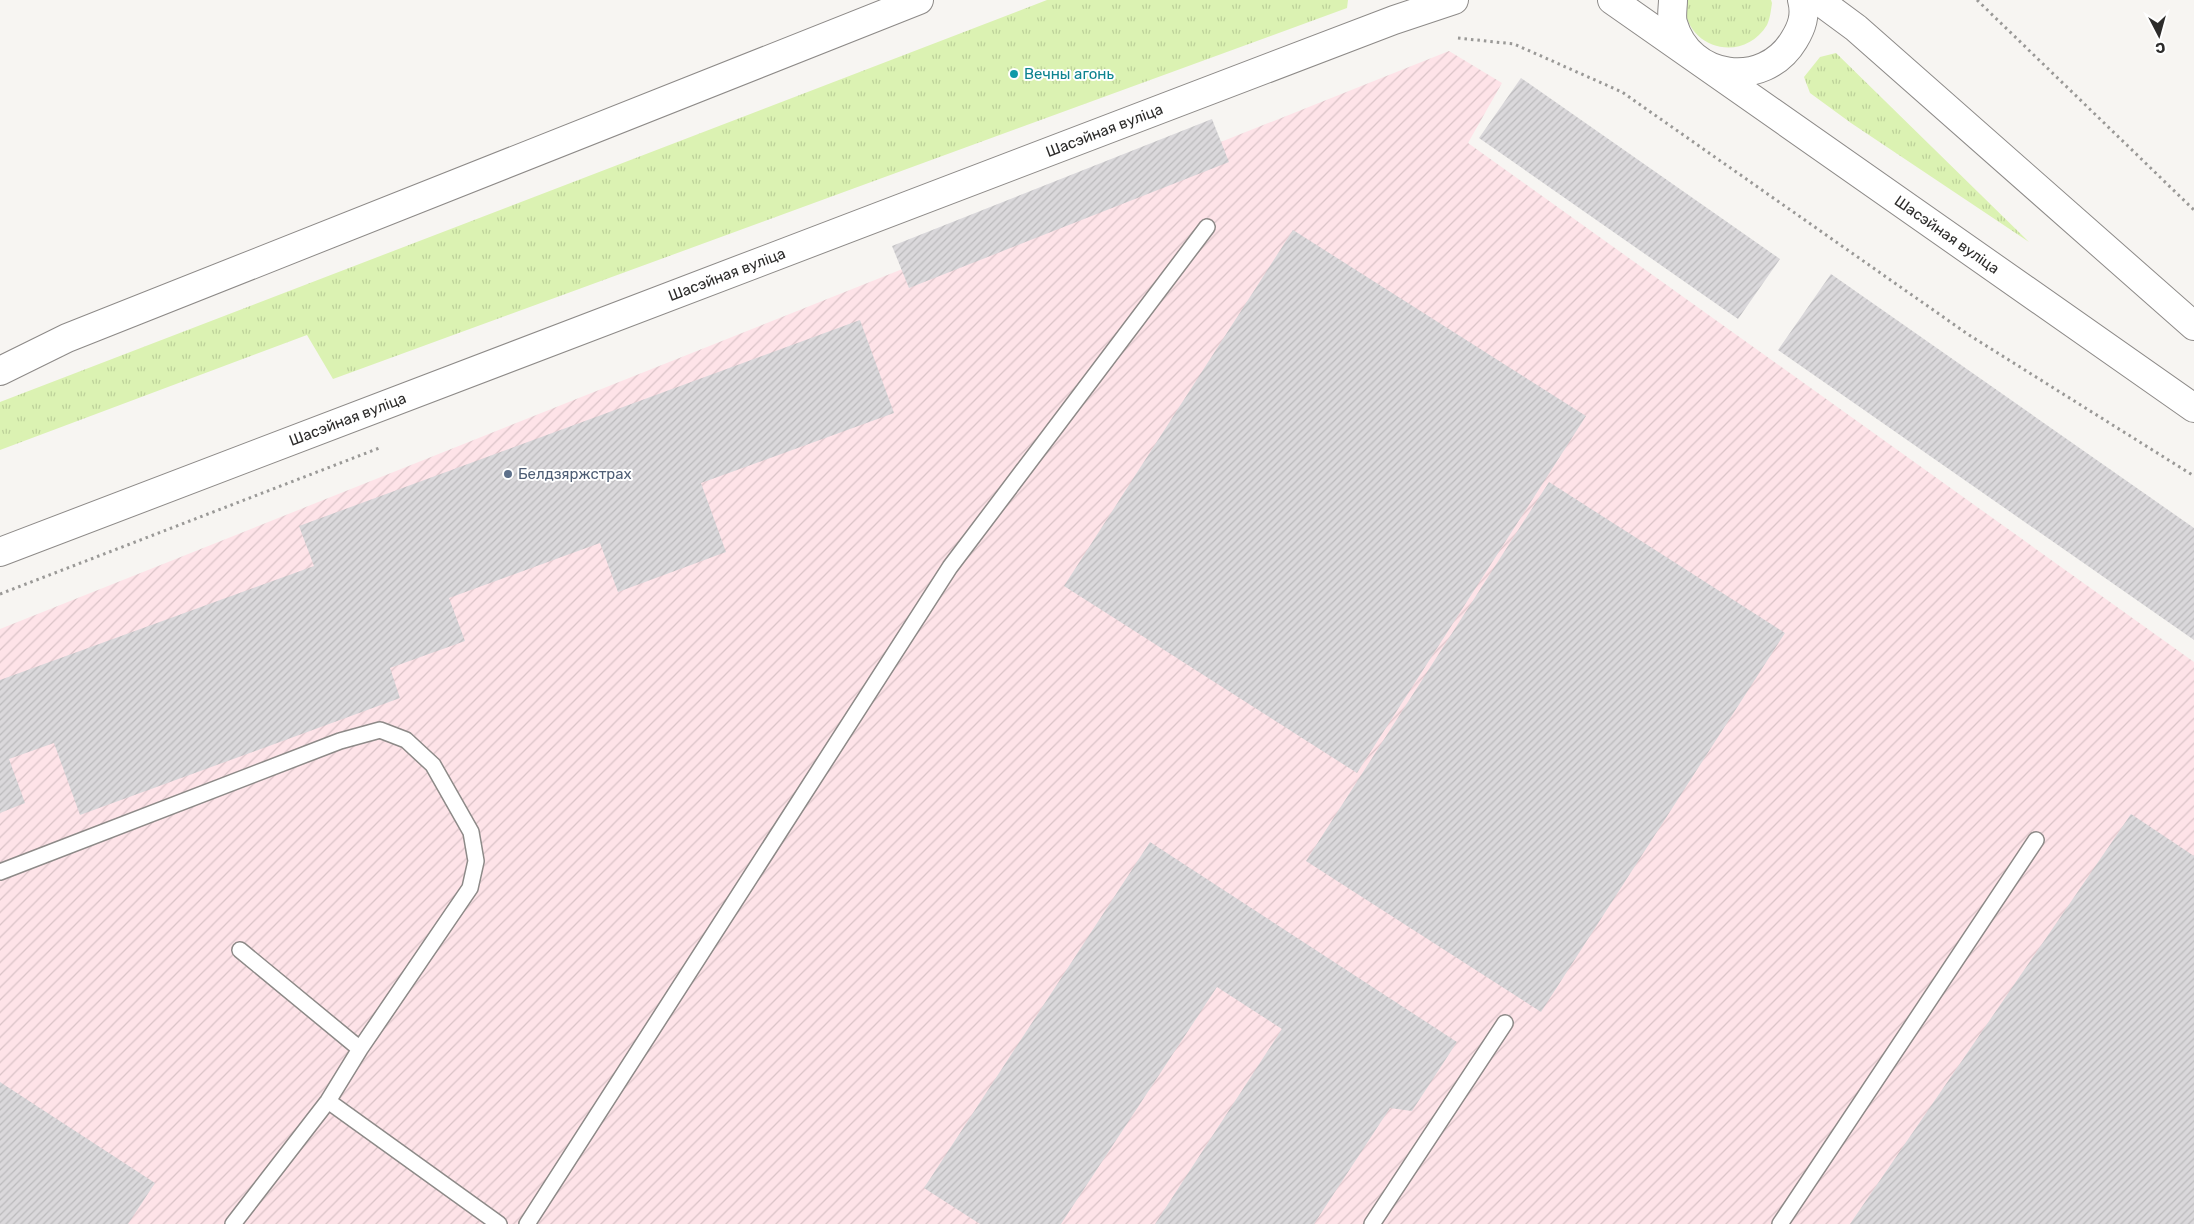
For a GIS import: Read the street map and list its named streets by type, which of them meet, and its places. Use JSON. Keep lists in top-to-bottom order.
{
  "streets": {
    "street": ["Шасэйная вуліца"]
  },
  "places": ["Вечны агонь", "Белдзяржстрах"],
  "north": "bottom"
}
